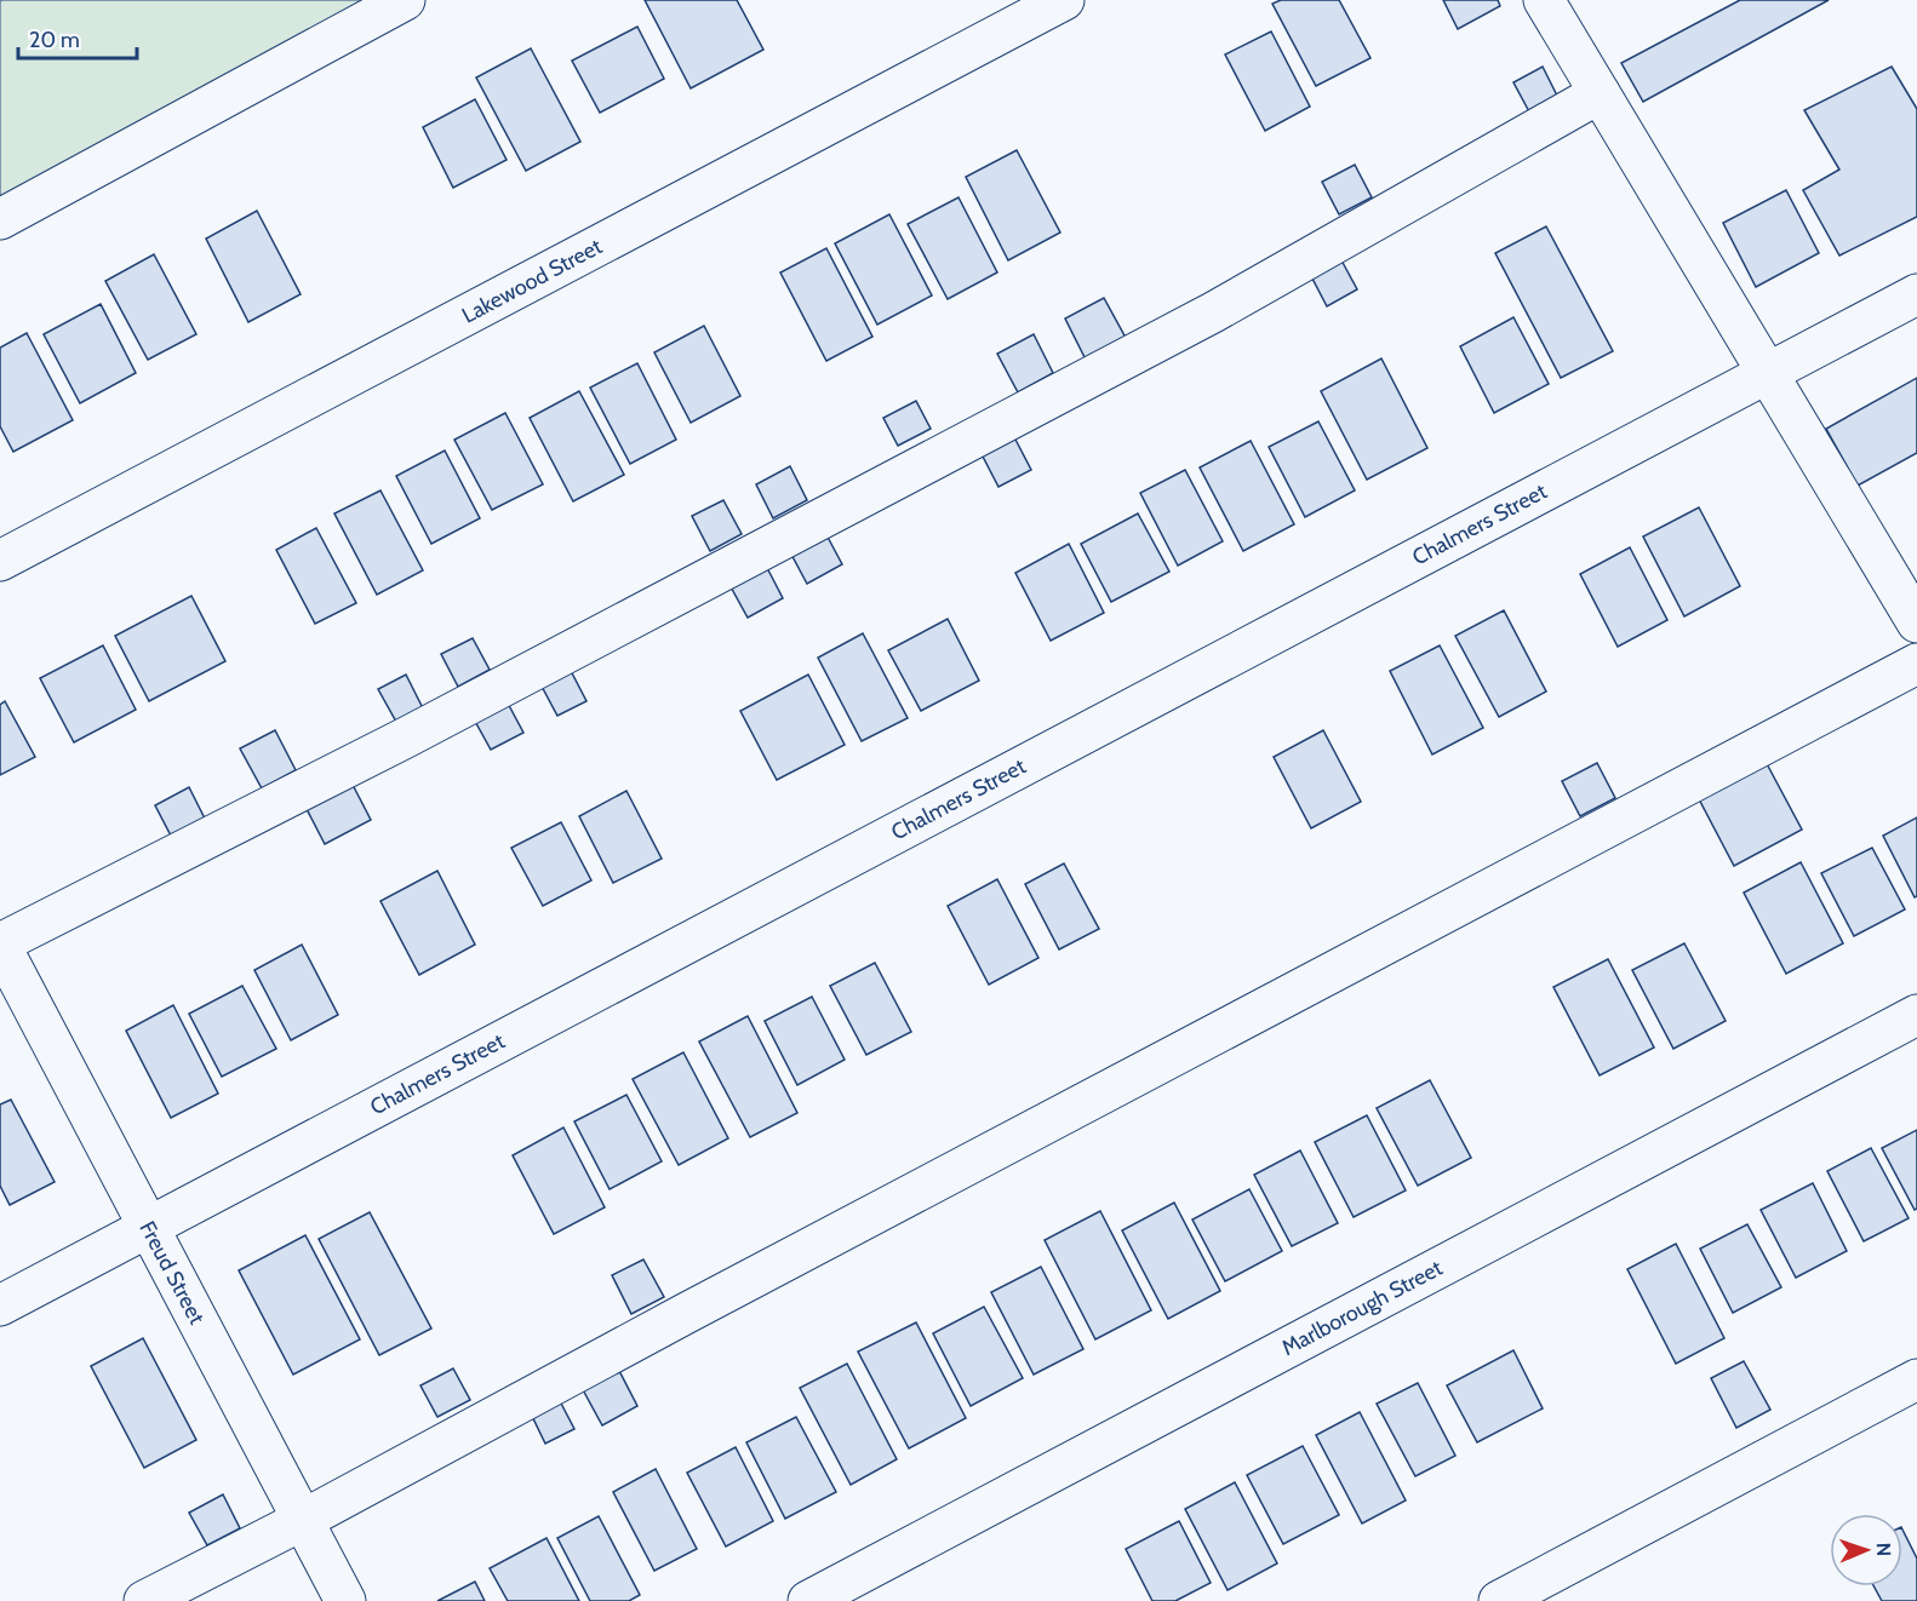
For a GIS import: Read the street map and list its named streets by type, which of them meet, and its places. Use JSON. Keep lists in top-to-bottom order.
{
  "streets": {
    "street": [
      "Lakewood Street",
      "Chalmers Street",
      "Freud Street",
      "Marlborough Street"
    ]
  },
  "crossings": [
    ["Chalmers Street", "Freud Street"]
  ],
  "scale_bar": "20 m",
  "north": "right"
}
